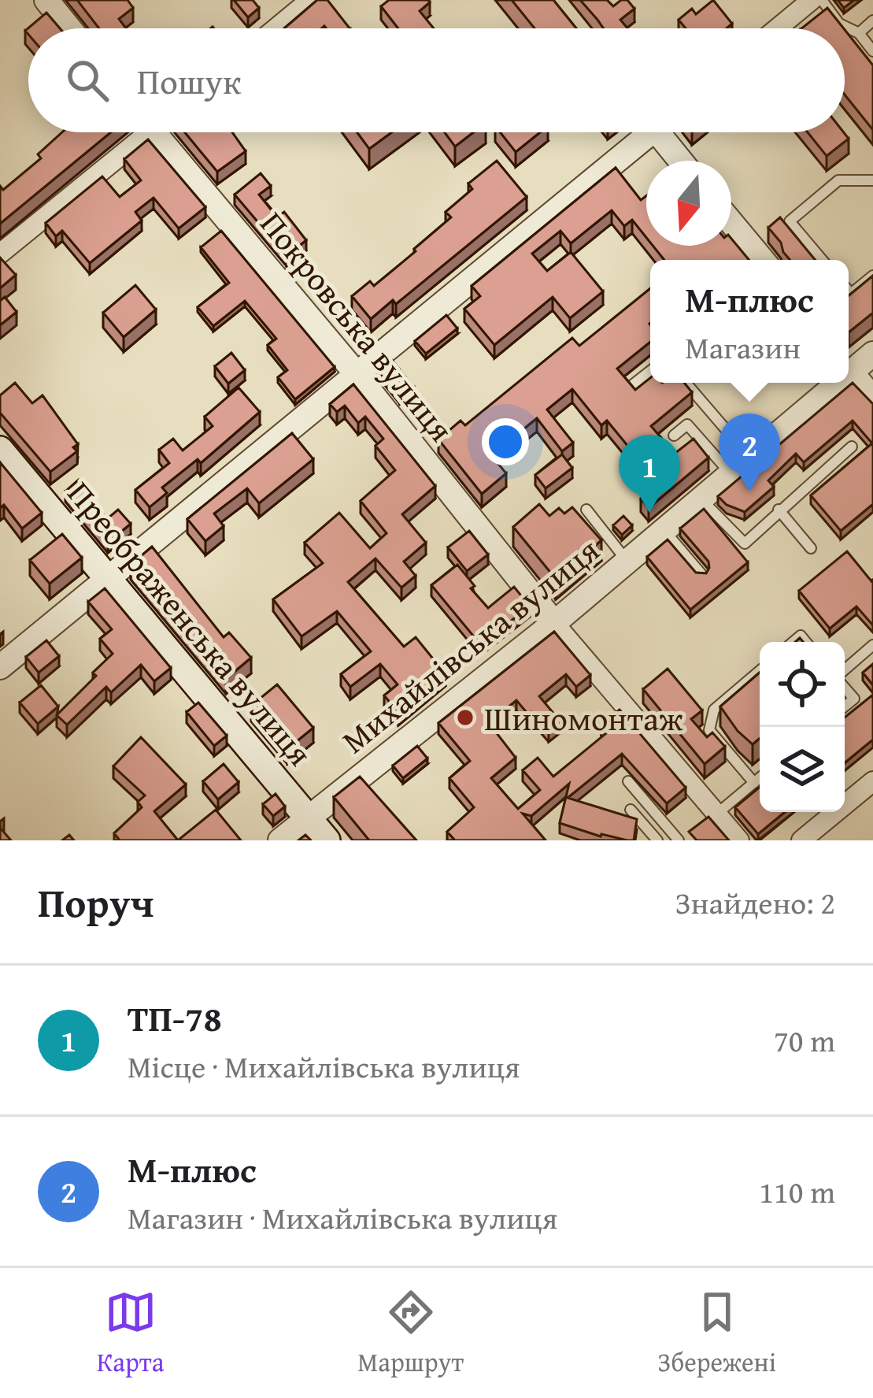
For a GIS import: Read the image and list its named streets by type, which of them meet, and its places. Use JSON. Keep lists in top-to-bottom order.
{
  "streets": {
    "main road": ["Преображенська вулиця"],
    "street": ["Покровська вулиця", "Михайлівська вулиця"]
  },
  "crossings": [
    ["Покровська вулиця", "Михайлівська вулиця"],
    ["Преображенська вулиця", "Михайлівська вулиця"]
  ],
  "places": ["Шиномонтаж"],
  "north": "bottom",
  "page": {
    "search": "Пошук",
    "popup": ["М-плюс", "Магазин"],
    "pins": ["2", "1"],
    "heading": ["Поруч", "Знайдено: 2"],
    "list": [
      {
        "mark": "1",
        "name": "ТП-78",
        "note": "Місце · Михайлівська вулиця",
        "value": "70 m"
      },
      {
        "mark": "2",
        "name": "М-плюс",
        "note": "Магазин · Михайлівська вулиця",
        "value": "110 m"
      }
    ],
    "nav": ["Карта", "Маршрут", "Збережені"]
  }
}
